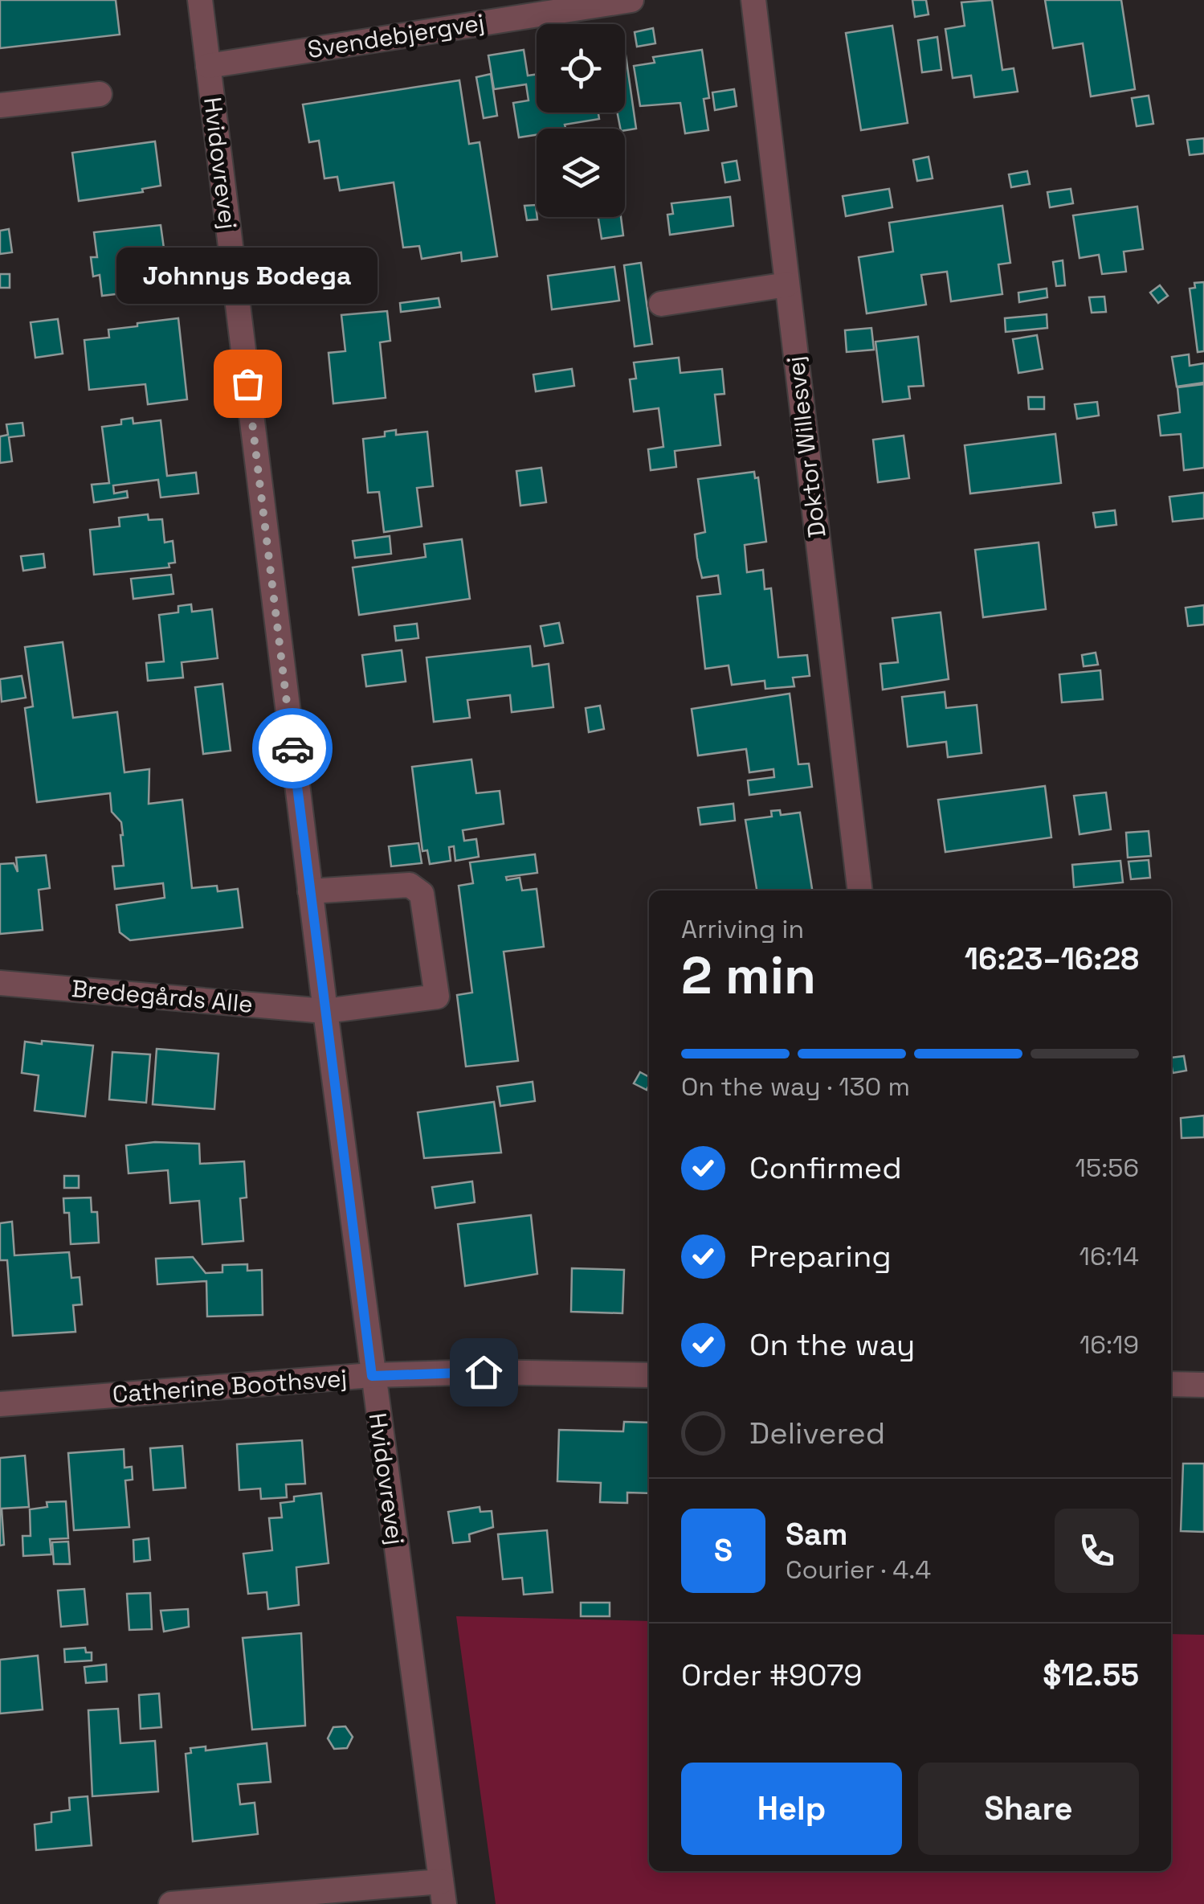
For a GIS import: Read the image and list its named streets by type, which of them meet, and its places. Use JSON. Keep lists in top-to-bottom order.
{
  "streets": {
    "street": [
      "Svendebjergvej",
      "Hvidovrevej",
      "Doktor Willesvej",
      "Bredegårds Alle",
      "Catherine Boothsvej"
    ]
  },
  "crossings": [
    ["Svendebjergvej", "Hvidovrevej"],
    ["Hvidovrevej", "Bredegårds Alle"],
    ["Hvidovrevej", "Catherine Boothsvej"]
  ],
  "places": ["Johnnys Bodega"],
  "page": {
    "bubble": "Johnnys Bodega",
    "heading": ["2 min", "Arriving in", "16:23–16:28"],
    "panel": [
      "Sam",
      "Courier · 4.4",
      "Order #9079",
      "$12.55"
    ],
    "bar": "On the way · 130 m",
    "list": [
      ["Confirmed", "15:56"],
      ["Preparing", "16:14"],
      ["On the way", "16:19"],
      "Delivered"
    ],
    "round": "S",
    "buttons": ["Help", "Share"]
  }
}
